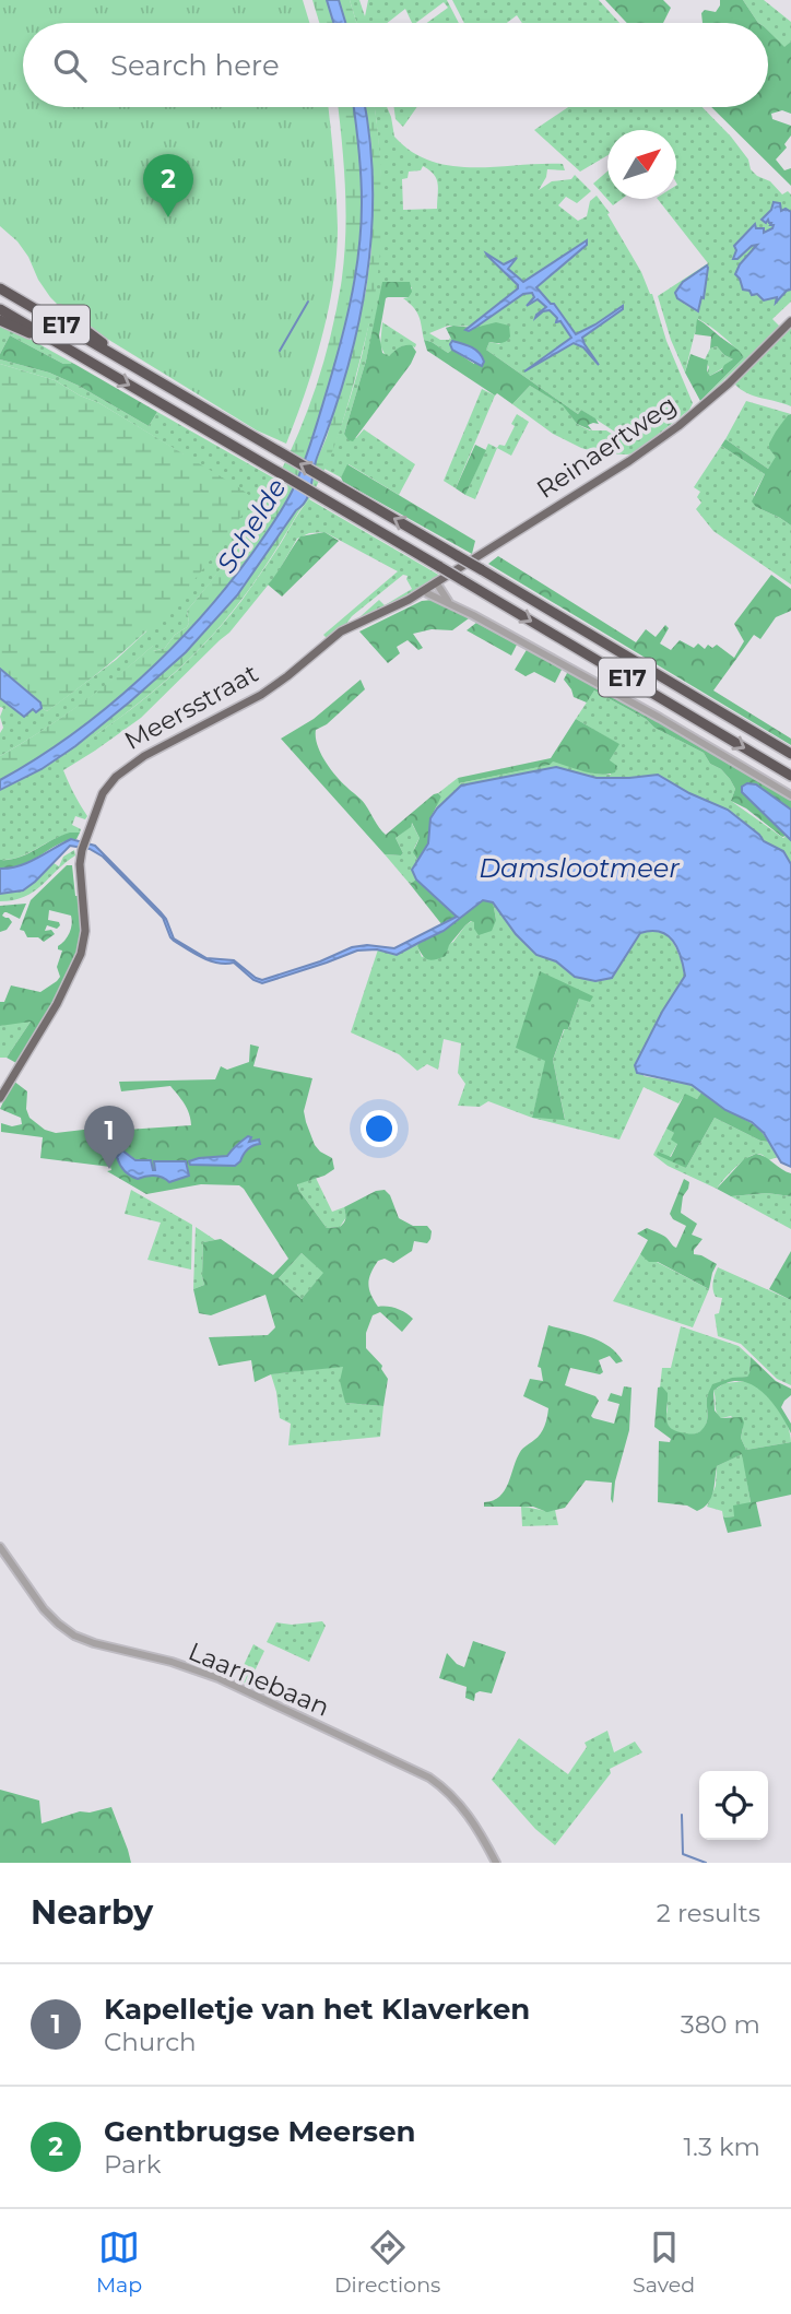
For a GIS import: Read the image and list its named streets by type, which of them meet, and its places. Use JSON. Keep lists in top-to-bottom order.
{
  "streets": {
    "highway": ["E17"],
    "main road": ["Reinaertweg", "Meersstraat"],
    "street": ["Laarnebaan"]
  },
  "crossings": [
    ["Reinaertweg", "Meersstraat"]
  ],
  "water": ["Schelde", "Damslootmeer"],
  "north": "top right",
  "page": {
    "search": "Search here",
    "pins": ["2", "1"],
    "heading": ["Nearby", "2 results"],
    "list": [
      {
        "mark": "1",
        "name": "Kapelletje van het Klaverken",
        "note": "Church",
        "value": "380 m"
      },
      {
        "mark": "2",
        "name": "Gentbrugse Meersen",
        "note": "Park",
        "value": "1.3 km"
      }
    ],
    "nav": ["Map", "Directions", "Saved"]
  }
}
